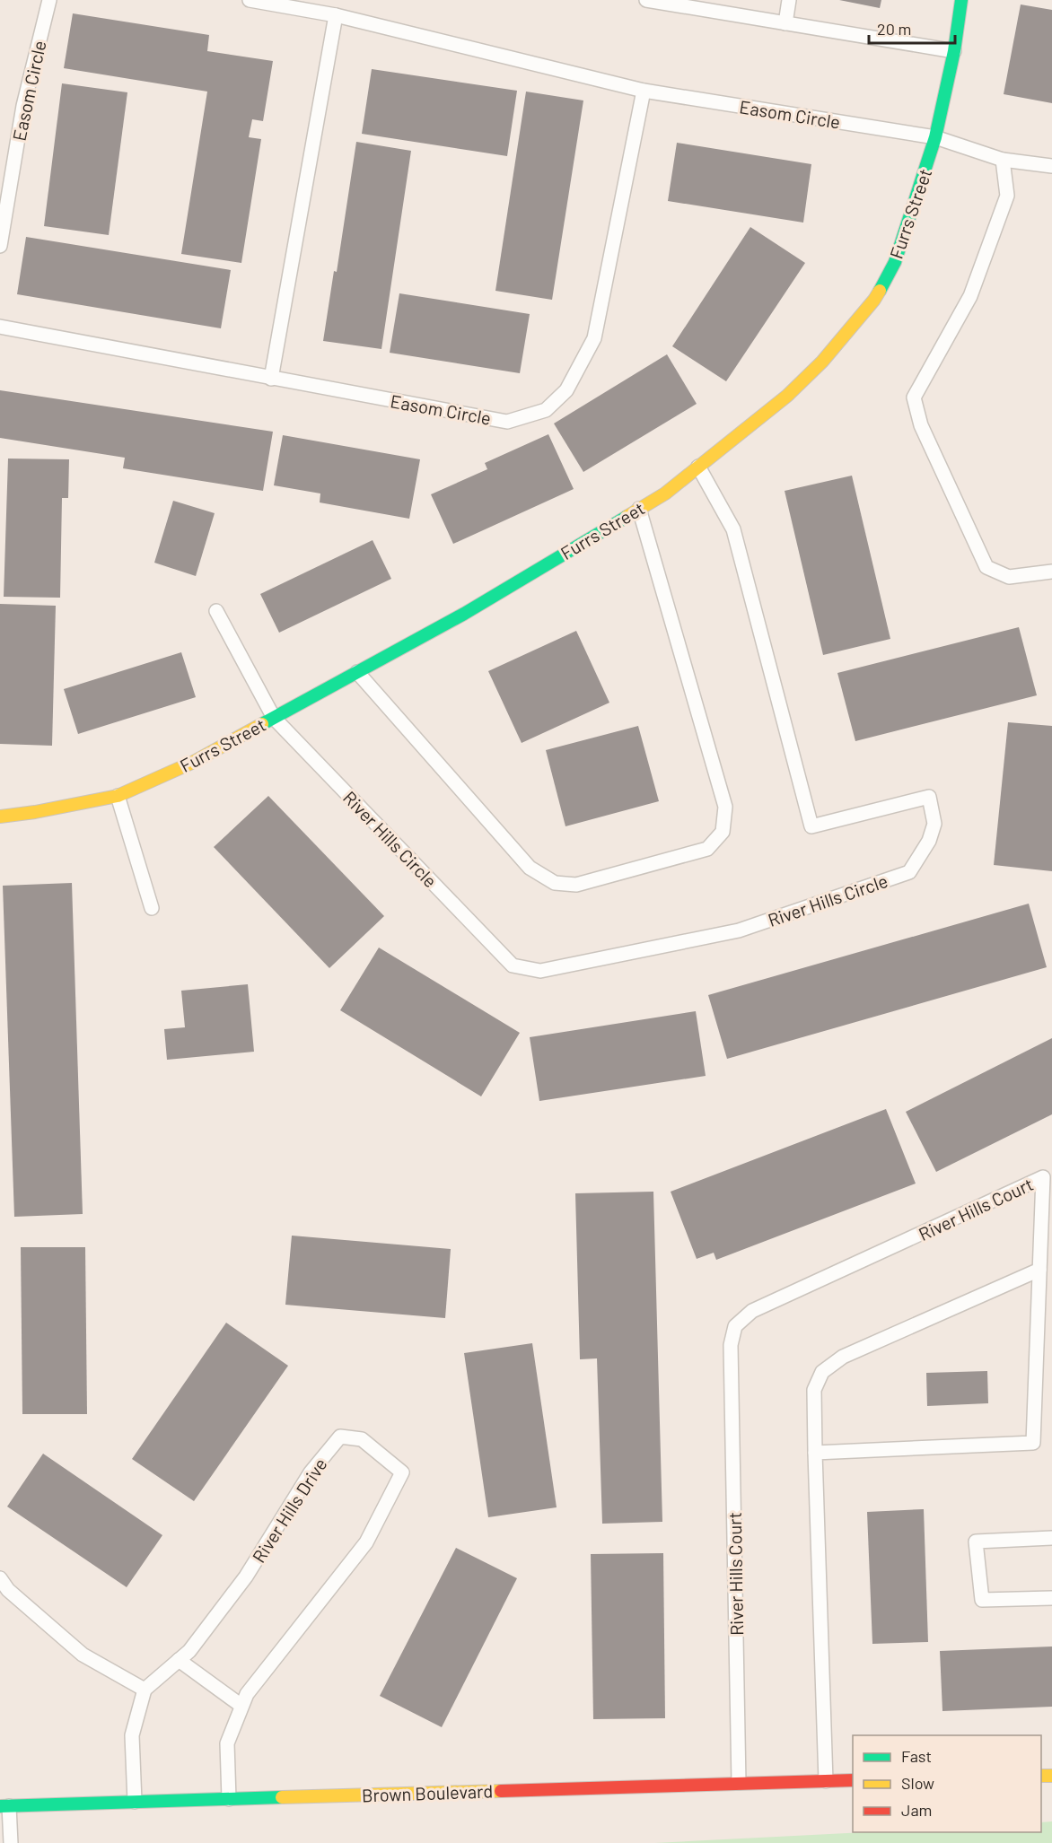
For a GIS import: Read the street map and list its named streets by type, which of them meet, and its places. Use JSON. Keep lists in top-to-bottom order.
{
  "streets": {
    "street": ["Furrs Street", "Brown Boulevard"],
    "lane": [
      "Easom Circle",
      "River Hills Circle",
      "River Hills Court",
      "River Hills Drive"
    ]
  },
  "crossings": [
    ["Easom Circle", "Furrs Street"],
    ["Furrs Street", "River Hills Circle"],
    ["River Hills Court", "Brown Boulevard"],
    ["River Hills Drive", "Brown Boulevard"]
  ],
  "legend": ["Fast", "Slow", "Jam"],
  "scale_bar": "20 m"
}
